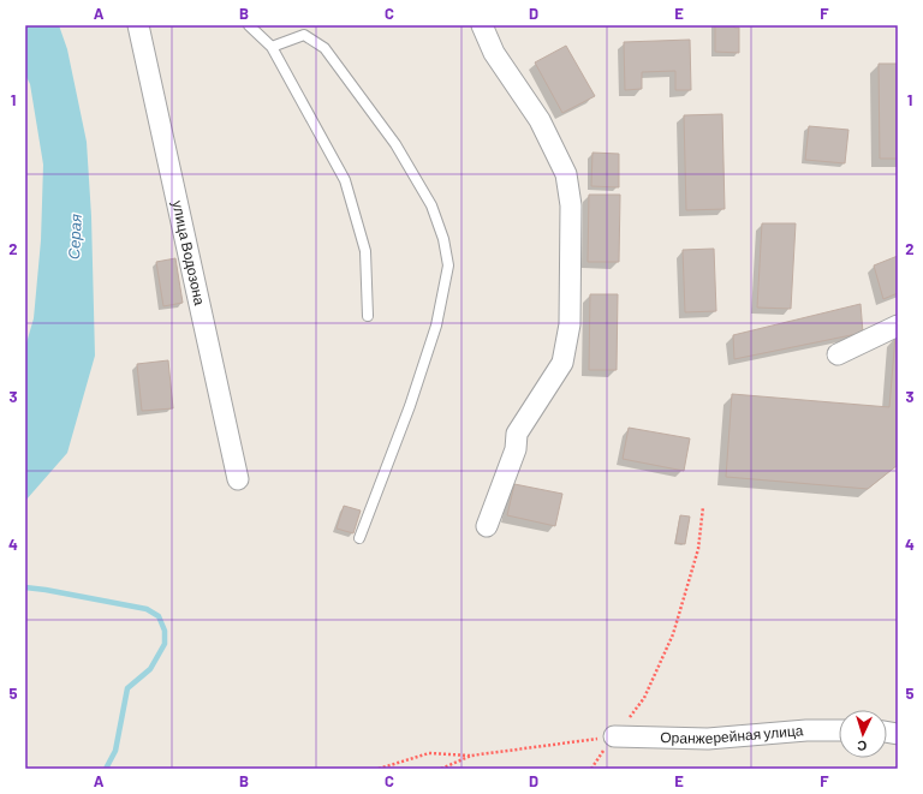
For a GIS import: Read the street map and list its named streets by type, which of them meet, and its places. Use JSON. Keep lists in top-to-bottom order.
{
  "streets": {
    "street": ["улица Водозона", "Оранжерейная улица"]
  },
  "water": ["Серая"],
  "north": "bottom",
  "grid": {
    "columns": [
      "A",
      "B",
      "C",
      "D",
      "E",
      "F"
    ],
    "rows": [
      "1",
      "2",
      "3",
      "4",
      "5"
    ]
  }
}
